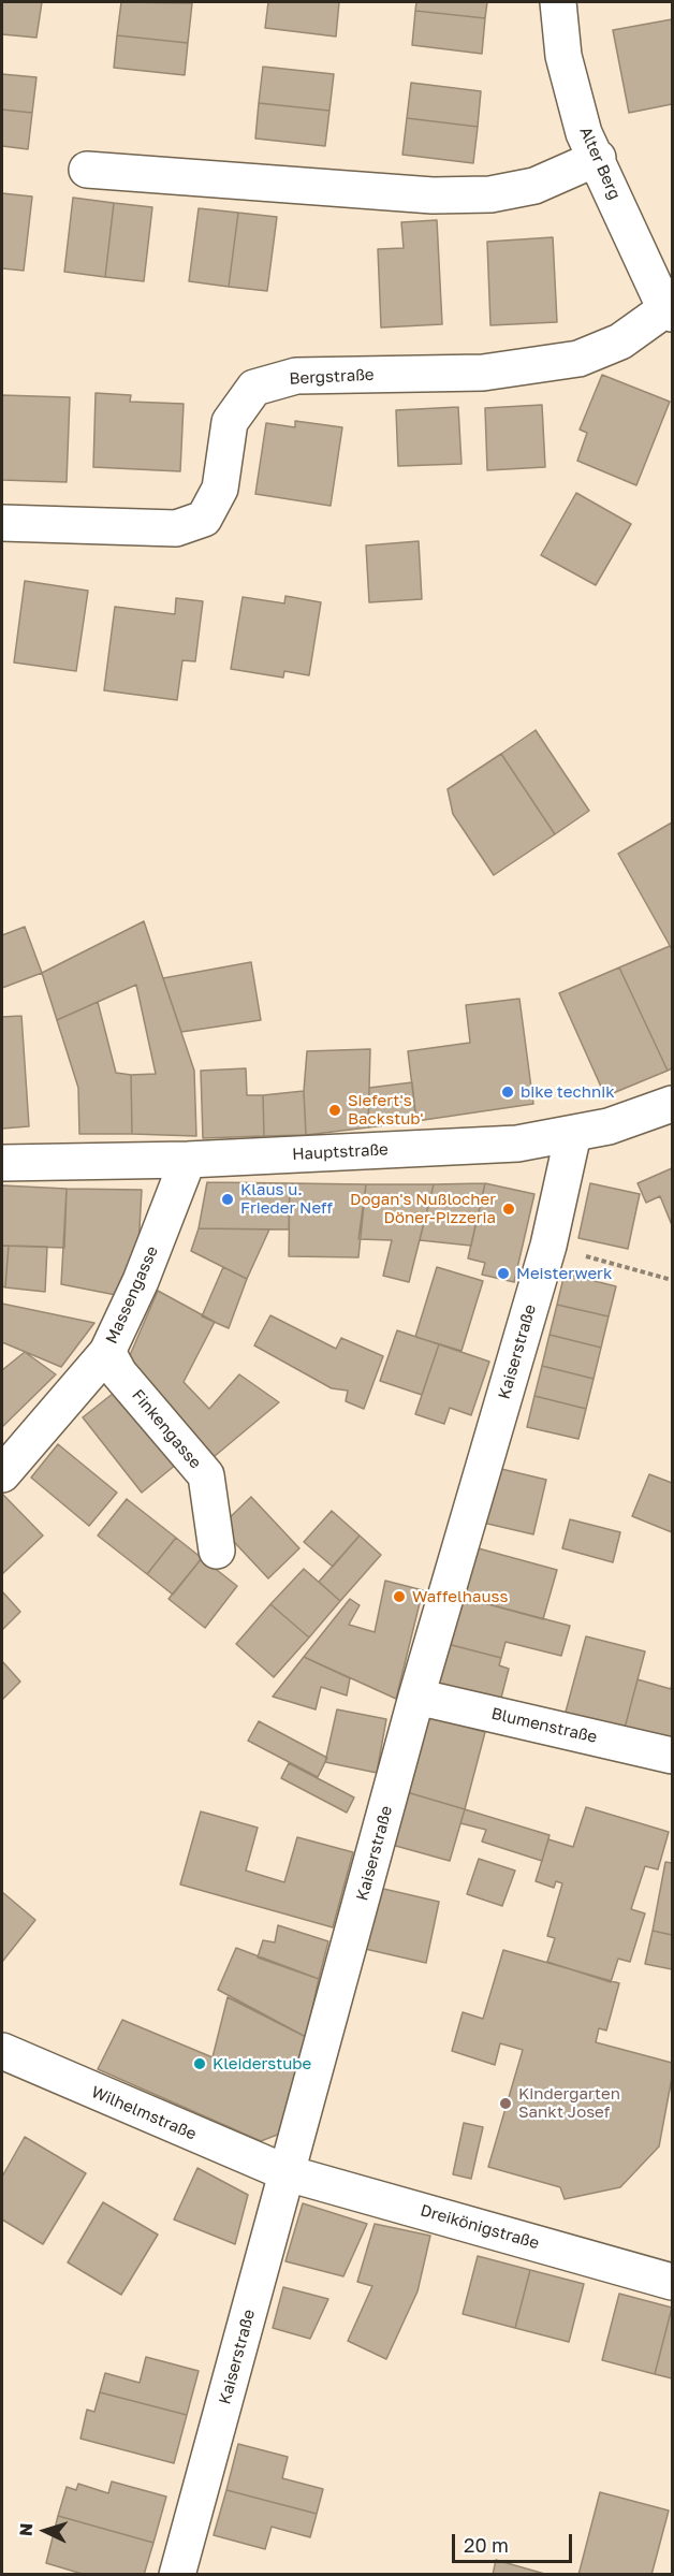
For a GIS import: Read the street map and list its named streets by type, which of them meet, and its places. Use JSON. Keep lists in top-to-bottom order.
{
  "streets": {
    "street": [
      "Alter Berg",
      "Bergstraße",
      "Hauptstraße",
      "Massengasse",
      "Kaiserstraße",
      "Finkengasse",
      "Blumenstraße",
      "Wilhelmstraße",
      "Dreikönigstraße"
    ]
  },
  "crossings": [
    ["Alter Berg", "Bergstraße"],
    ["Hauptstraße", "Massengasse"],
    ["Hauptstraße", "Kaiserstraße"],
    ["Massengasse", "Finkengasse"],
    ["Kaiserstraße", "Blumenstraße"],
    ["Kaiserstraße", "Wilhelmstraße"],
    ["Kaiserstraße", "Dreikönigstraße"],
    ["Wilhelmstraße", "Dreikönigstraße"]
  ],
  "places": [
    "bike technik",
    "Siefert's Backstub'",
    "Klaus u. Frieder Neff",
    "Dogan's Nußlocher Döner-Pizzeria",
    "Meisterwerk",
    "Waffelhauss",
    "Kleiderstube",
    "Kindergarten Sankt Josef"
  ],
  "scale_bar": "20 m",
  "north": "left"
}
